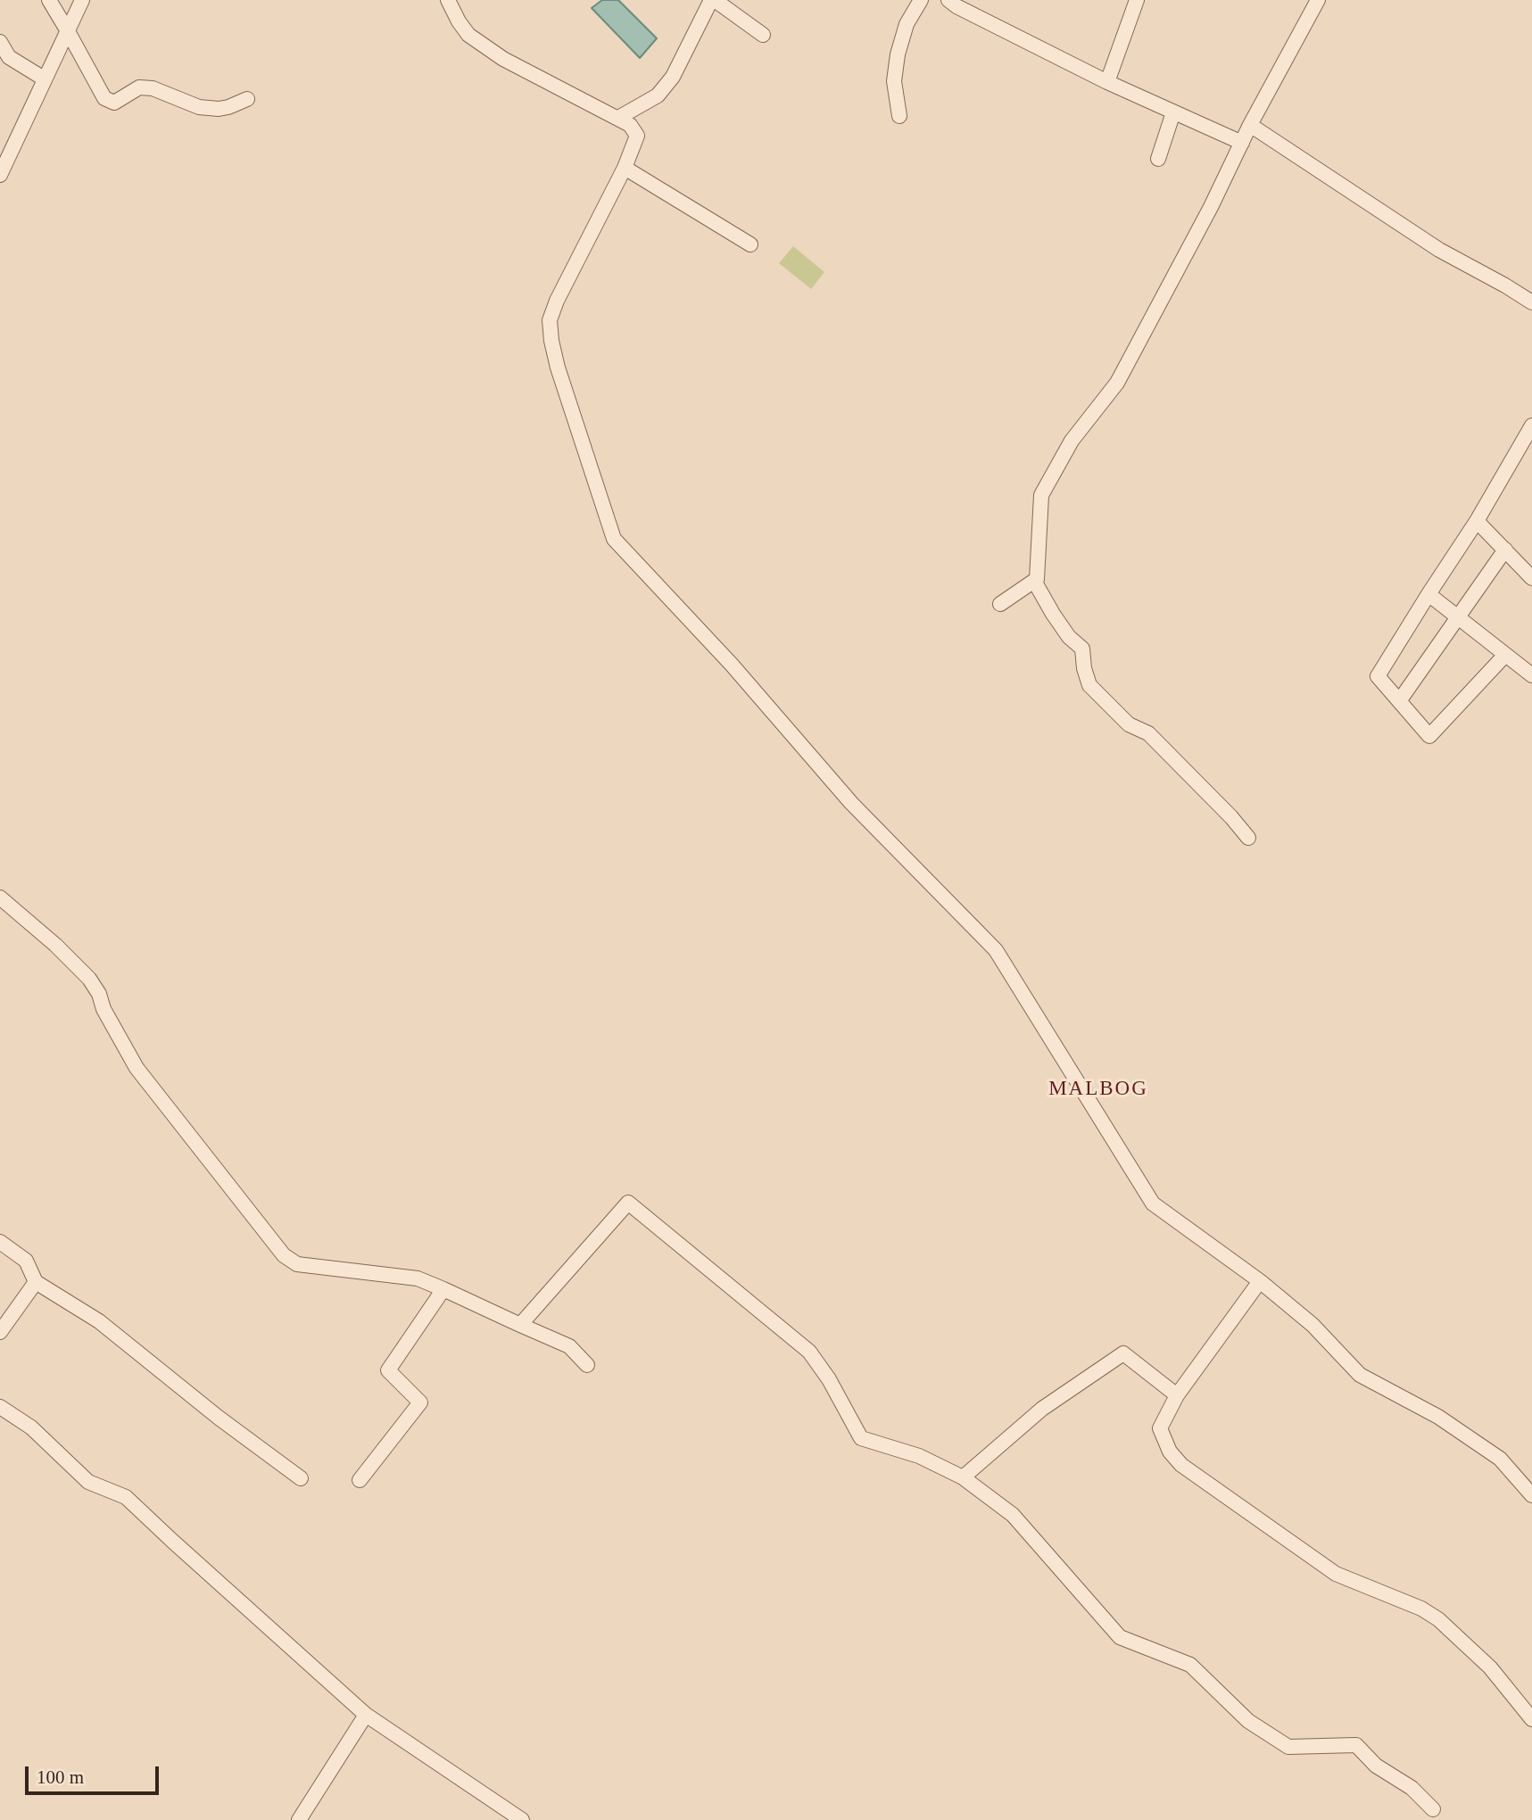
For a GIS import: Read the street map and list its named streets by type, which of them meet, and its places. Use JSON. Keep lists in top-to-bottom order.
{
  "districts": ["MALBOG"],
  "scale_bar": "100 m"
}
